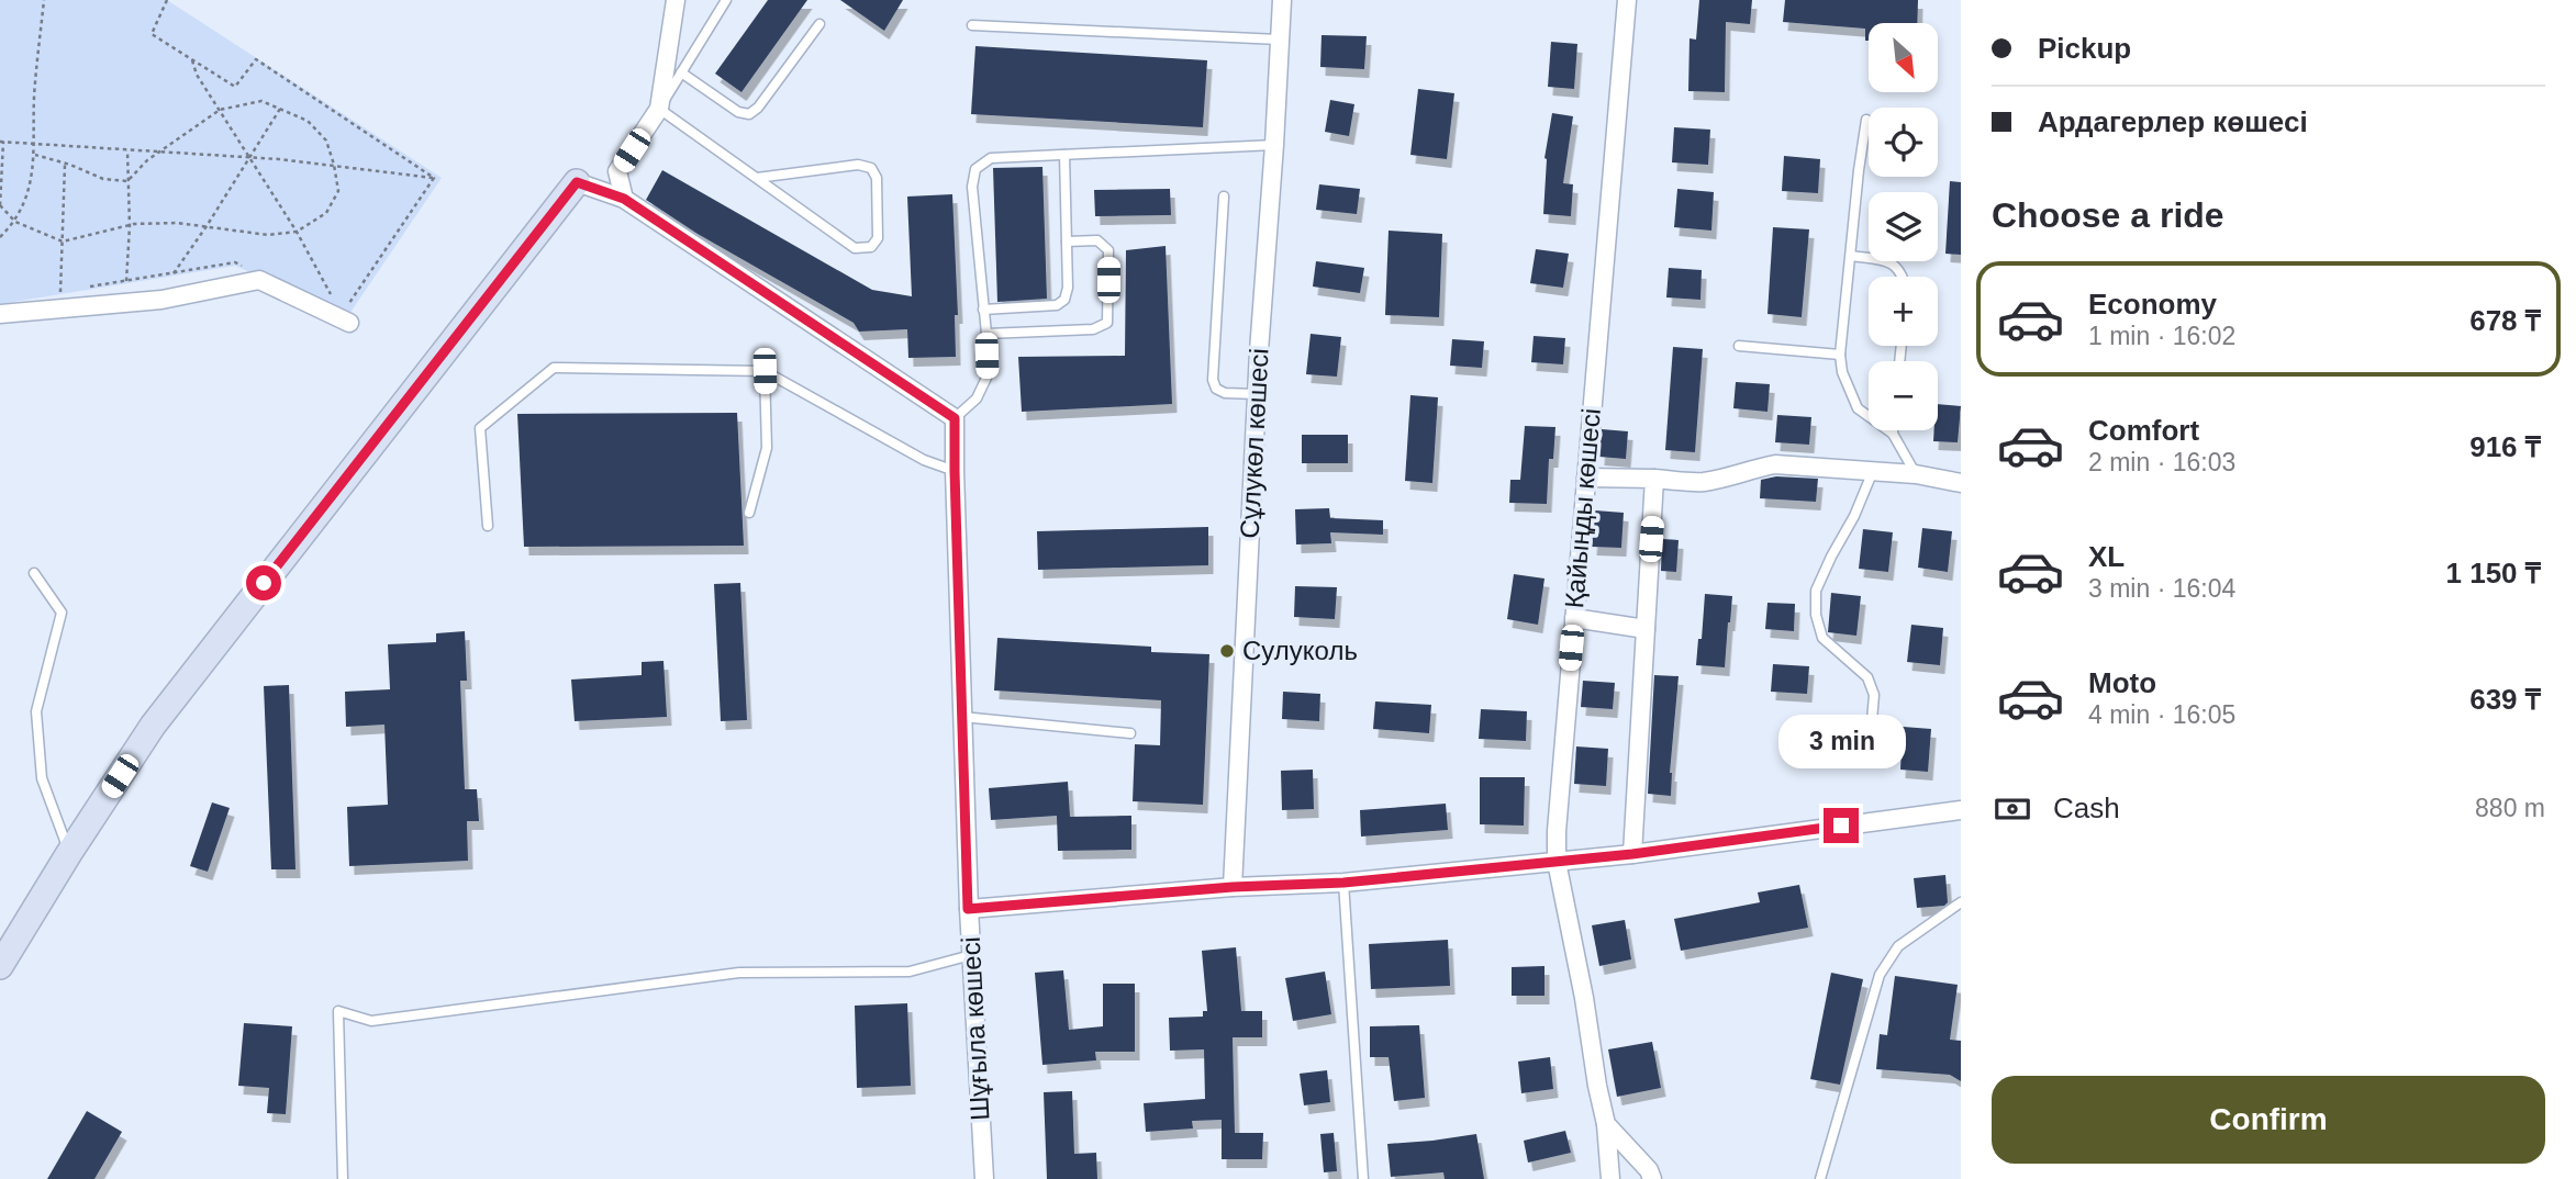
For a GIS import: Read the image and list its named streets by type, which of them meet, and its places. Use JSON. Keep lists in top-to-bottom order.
{
  "streets": {
    "street": ["Сұлукөл көшесі", "Қайыңды көшесі", "Шұғыла көшесі"]
  },
  "places": ["Сулуколь"],
  "north": "bottom right",
  "page": {
    "banner": ["Pickup", "Ардагерлер көшесі"],
    "map_buttons": ["+", "−"],
    "heading": "Choose a ride",
    "list": [
      {
        "name": "Economy",
        "note": "1 min · 16:02",
        "value": "678 ₸"
      },
      {
        "name": "Comfort",
        "note": "2 min · 16:03",
        "value": "916 ₸"
      },
      {
        "name": "XL",
        "note": "3 min · 16:04",
        "value": "1 150 ₸"
      },
      {
        "name": "Moto",
        "note": "4 min · 16:05",
        "value": "639 ₸"
      }
    ],
    "bubble": "3 min",
    "pay": ["Cash", "880 m"],
    "buttons": "Confirm"
  }
}
